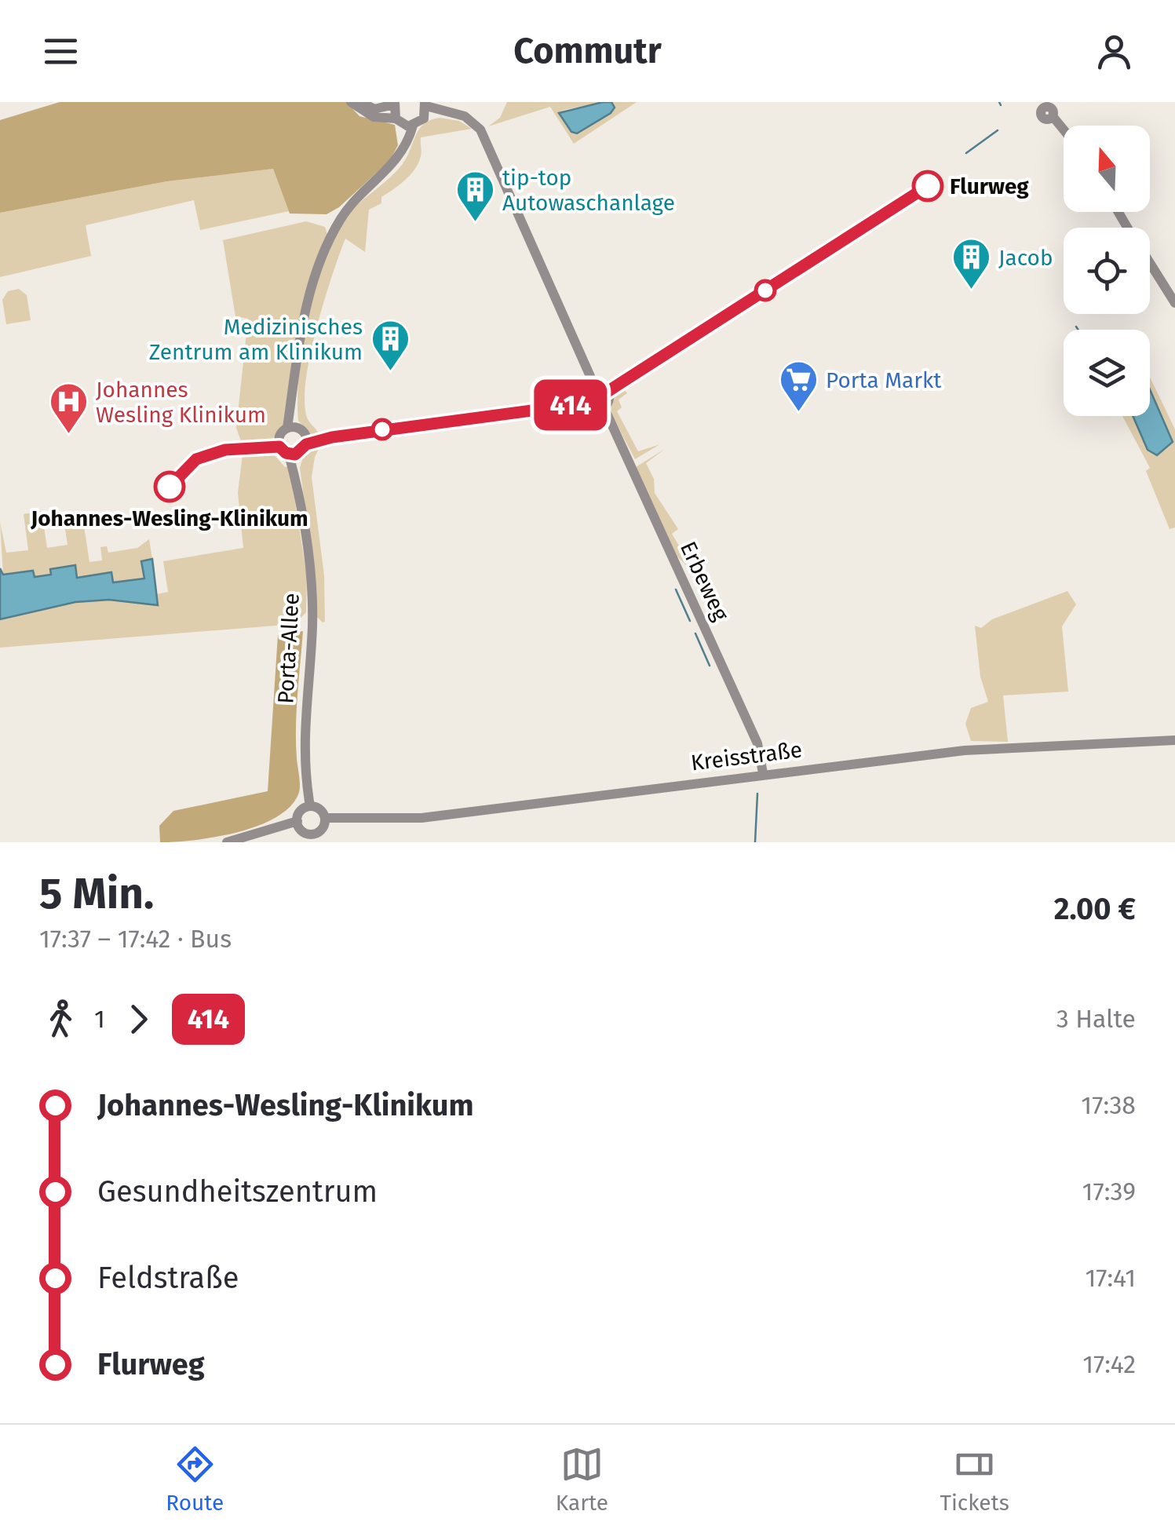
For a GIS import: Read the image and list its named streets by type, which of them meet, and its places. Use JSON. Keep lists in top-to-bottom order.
{
  "streets": {
    "street": ["Erbeweg", "Porta-Allee", "Kreisstraße"]
  },
  "crossings": [
    ["Erbeweg", "Kreisstraße"],
    ["Porta-Allee", "Kreisstraße"]
  ],
  "places": {
    "other": ["Flurweg", "Johannes-Wesling-Klinikum"],
    "building": ["tip-top Autowaschanlage", "Jacob", "Medizinisches Zentrum am Klinikum"],
    "supermarket": ["Porta Markt"],
    "hospital": ["Johannes Wesling Klinikum"]
  },
  "lines": ["bus line 414"],
  "north": "top",
  "page": {
    "header": "Commutr",
    "on_map": "414",
    "heading": ["5 Min.", "17:37 – 17:42 · Bus", "2.00 €"],
    "legs": ["1", "414", "3 Halte"],
    "list": [
      {
        "name": "Johannes-Wesling-Klinikum",
        "value": "17:38"
      },
      {
        "name": "Gesundheitszentrum",
        "value": "17:39"
      },
      {
        "name": "Feldstraße",
        "value": "17:41"
      },
      {
        "name": "Flurweg",
        "value": "17:42"
      }
    ],
    "tabs": ["Route", "Karte", "Tickets"]
  }
}
